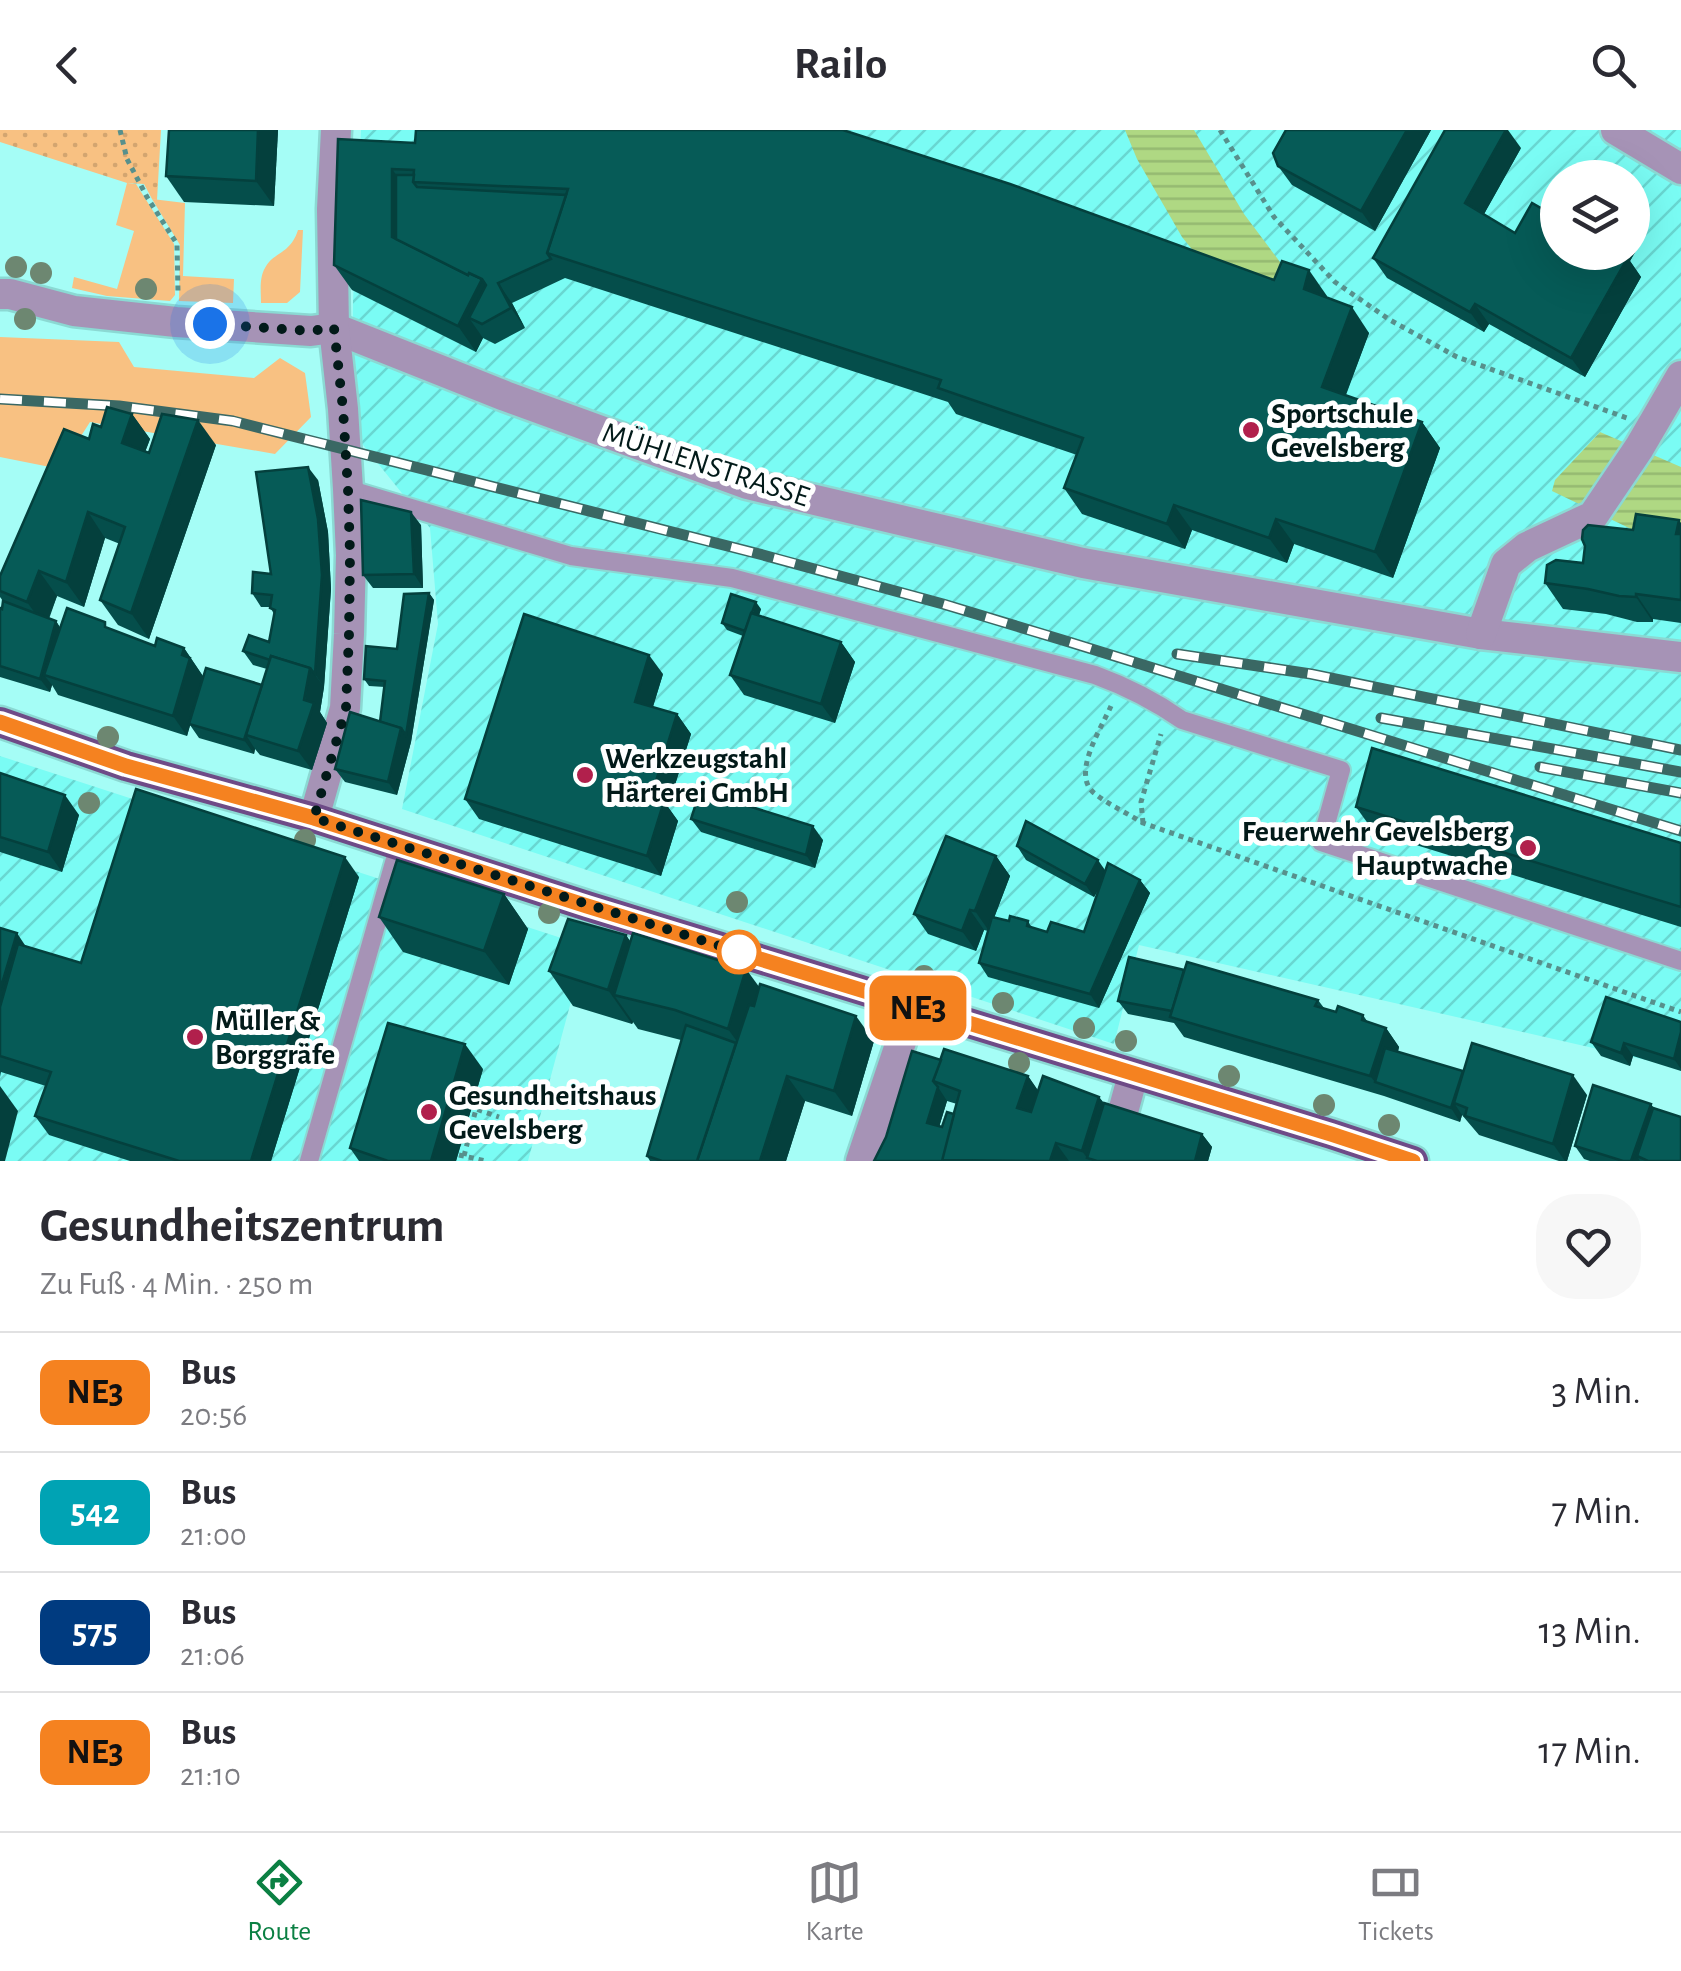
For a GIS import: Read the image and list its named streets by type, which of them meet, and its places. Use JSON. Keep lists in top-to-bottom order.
{
  "streets": {
    "street": ["MÜHLENSTRASSE"]
  },
  "places": [
    "Sportschule Gevelsberg",
    "Werkzeugstahl Härterei GmbH",
    "Feuerwehr Gevelsberg Hauptwache",
    "Müller & Borggräfe",
    "Gesundheitshaus Gevelsberg"
  ],
  "lines": ["bus line NE3"],
  "page": {
    "header": "Railo",
    "on_map": "NE3",
    "heading": ["Gesundheitszentrum", "Zu Fuß · 4 Min. · 250 m"],
    "list": [
      {
        "mark": "NE3",
        "name": "Bus",
        "note": "20:56",
        "value": "3 Min."
      },
      {
        "mark": "542",
        "name": "Bus",
        "note": "21:00",
        "value": "7 Min."
      },
      {
        "mark": "575",
        "name": "Bus",
        "note": "21:06",
        "value": "13 Min."
      },
      {
        "mark": "NE3",
        "name": "Bus",
        "note": "21:10",
        "value": "17 Min."
      }
    ],
    "tabs": ["Route", "Karte", "Tickets"]
  }
}
